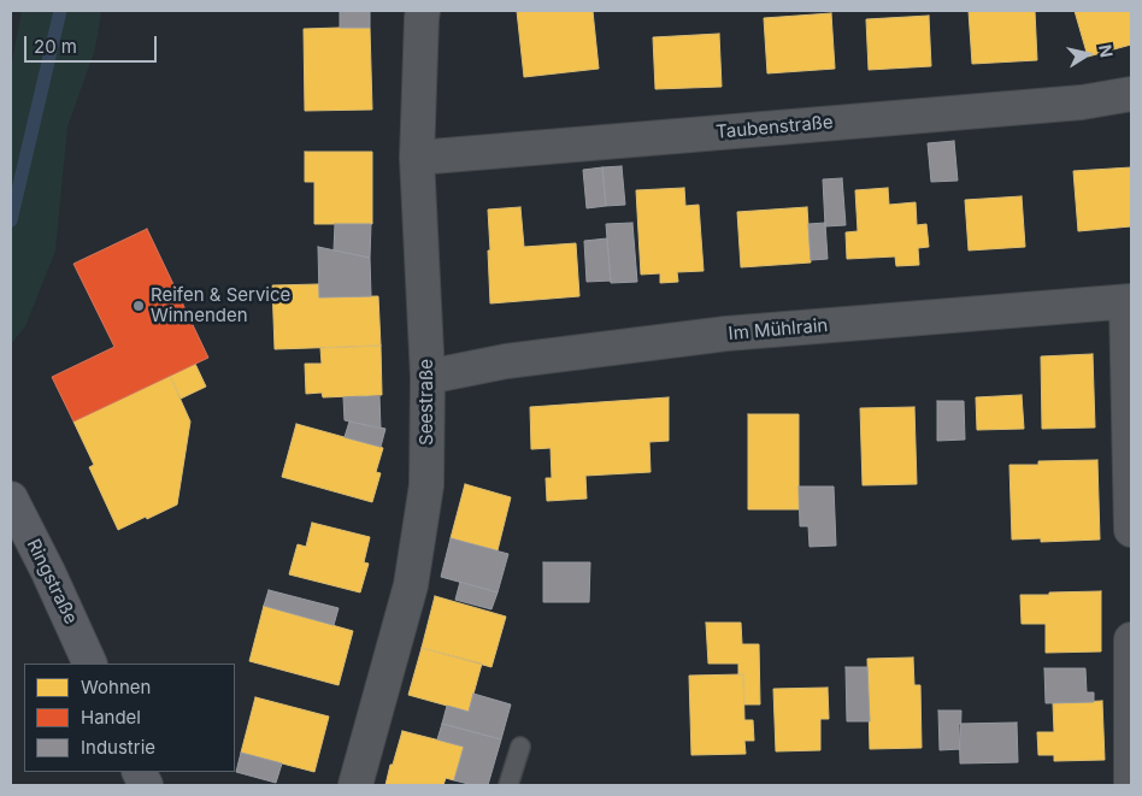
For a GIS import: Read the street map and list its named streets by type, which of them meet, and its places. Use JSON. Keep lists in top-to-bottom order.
{
  "streets": {
    "street": [
      "Taubenstraße",
      "Im Mühlrain",
      "Seestraße",
      "Ringstraße"
    ]
  },
  "crossings": [
    ["Taubenstraße", "Seestraße"],
    ["Im Mühlrain", "Seestraße"]
  ],
  "places": ["Reifen & Service Winnenden"],
  "legend": ["Wohnen", "Handel", "Industrie"],
  "scale_bar": "20 m",
  "north": "right"
}
